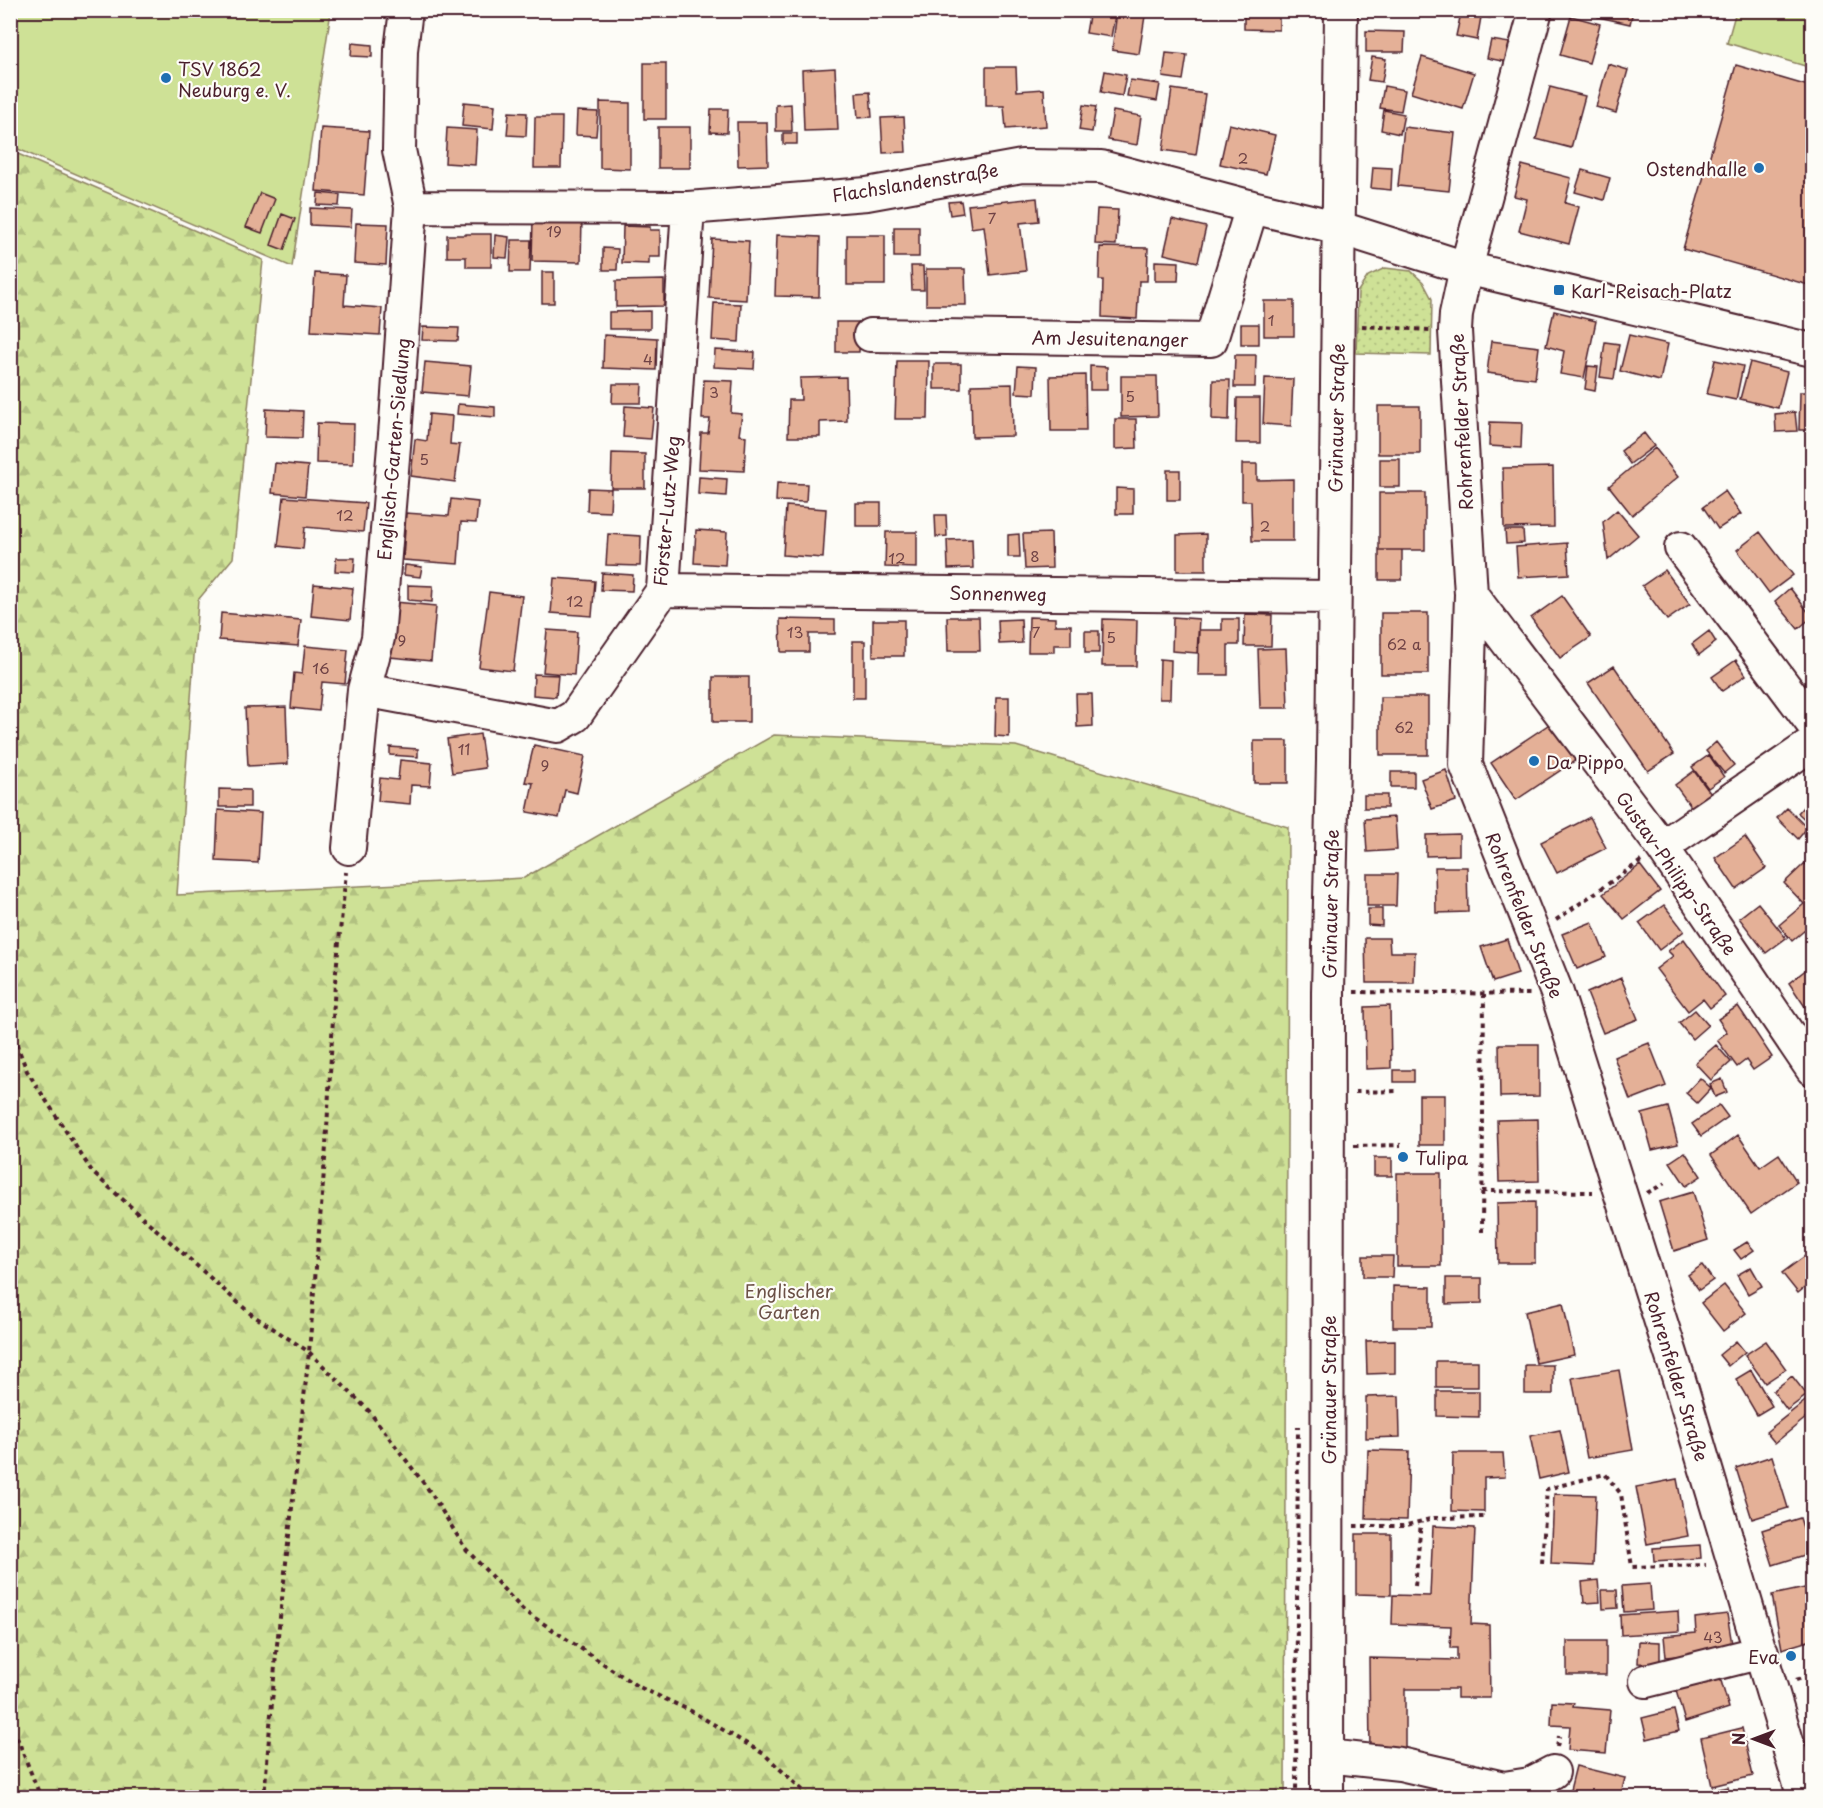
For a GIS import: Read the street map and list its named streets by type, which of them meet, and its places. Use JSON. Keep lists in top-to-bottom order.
{
  "streets": {
    "street": [
      "Flachslandenstraße",
      "Am Jesuitenanger",
      "Grünauer Straße",
      "Rohrenfelder Straße",
      "Englisch-Garten-Siedlung",
      "Förster-Lutz-Weg",
      "Sonnenweg",
      "Gustav-Philipp-Straße"
    ]
  },
  "crossings": [
    ["Flachslandenstraße", "Am Jesuitenanger"],
    ["Flachslandenstraße", "Grünauer Straße"],
    ["Flachslandenstraße", "Englisch-Garten-Siedlung"],
    ["Flachslandenstraße", "Förster-Lutz-Weg"],
    ["Grünauer Straße", "Sonnenweg"],
    ["Rohrenfelder Straße", "Gustav-Philipp-Straße"],
    ["Englisch-Garten-Siedlung", "Förster-Lutz-Weg"],
    ["Förster-Lutz-Weg", "Sonnenweg"]
  ],
  "parks": ["Englischer Garten"],
  "places": {
    "other": [
      "TSV 1862 Neuburg e. V.",
      "Ostendhalle",
      "Da Pippo",
      "Tulipa",
      "Eva"
    ],
    "transit": ["Karl-Reisach-Platz"]
  },
  "house_numbers": [
    "2",
    "7",
    "19",
    "1",
    "4",
    "3",
    "5",
    "5",
    "12",
    "2",
    "8",
    "12",
    "12",
    "13",
    "7",
    "5",
    "9",
    "62 a",
    "16",
    "62",
    "11",
    "9",
    "43"
  ],
  "north": "left"
}
